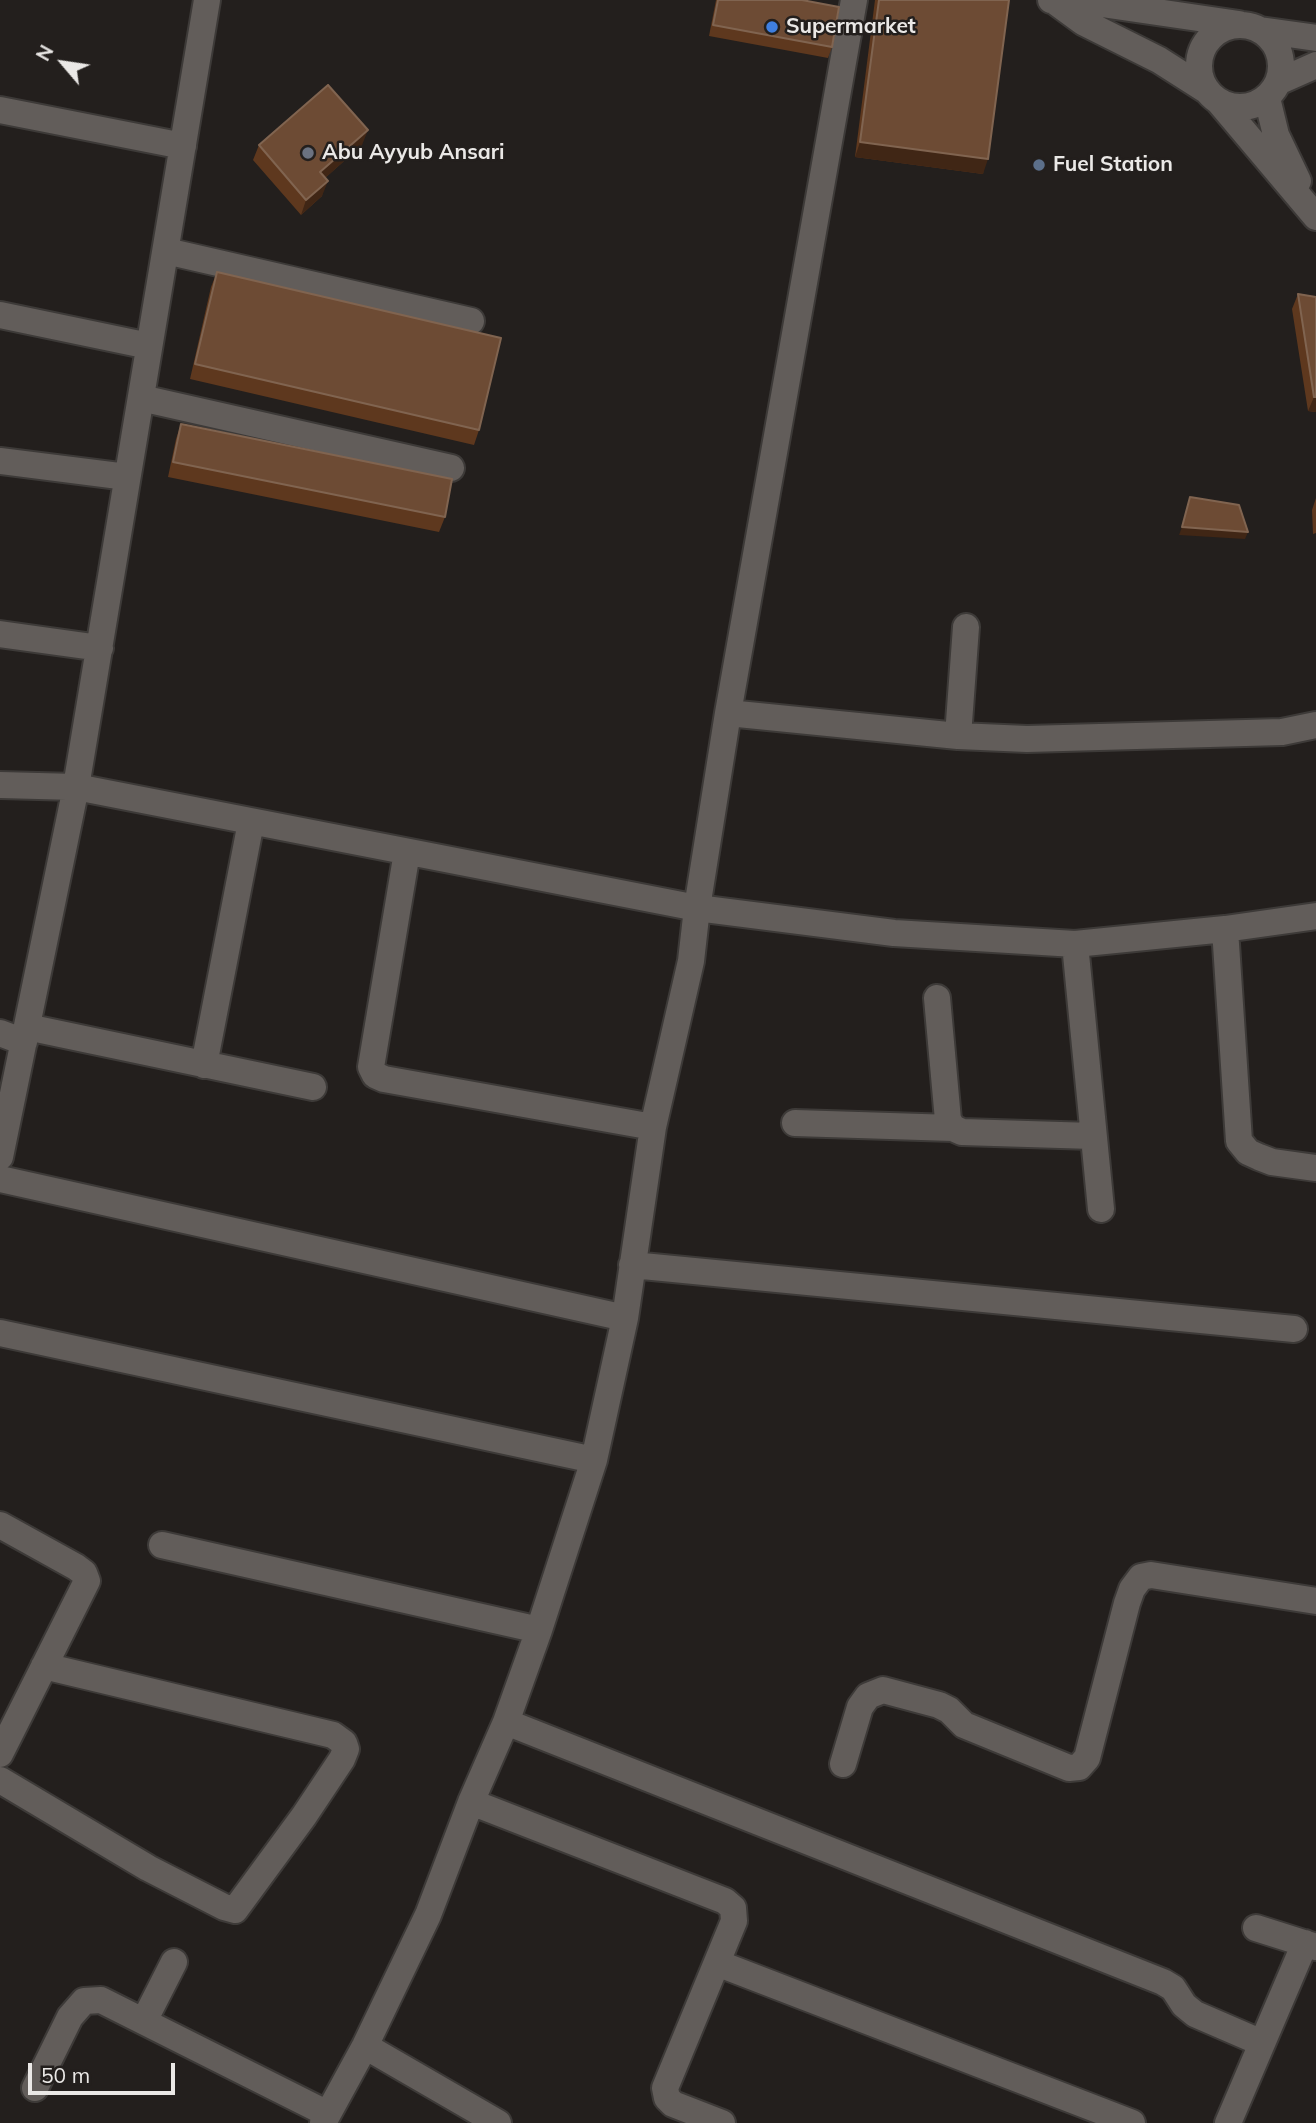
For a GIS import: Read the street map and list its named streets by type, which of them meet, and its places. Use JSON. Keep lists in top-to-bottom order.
{
  "places": ["Supermarket", "Abu Ayyub Ansari", "Fuel Station"],
  "scale_bar": "50 m",
  "north": "top left"
}
